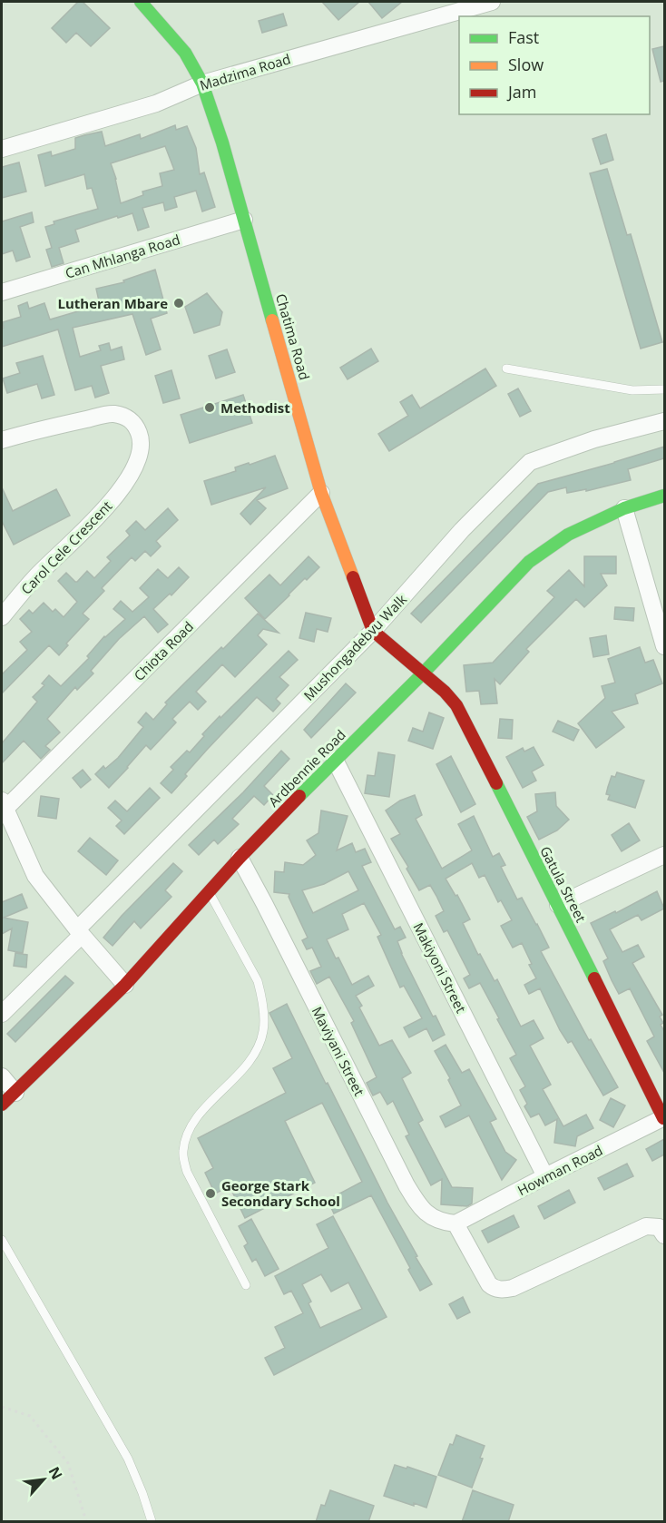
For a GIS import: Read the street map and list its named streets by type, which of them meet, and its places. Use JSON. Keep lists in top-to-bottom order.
{
  "streets": {
    "street": [
      "Madzima Road",
      "Can Mhlanga Road",
      "Chatima Road",
      "Carol Cele Crescent",
      "Mushongadebvu Walk",
      "Chiota Road",
      "Ardbennie Road",
      "Gatula Street",
      "Makiyoni Street",
      "Maviyani Street",
      "Howman Road"
    ]
  },
  "crossings": [
    ["Madzima Road", "Chatima Road"],
    ["Can Mhlanga Road", "Chatima Road"],
    ["Chatima Road", "Mushongadebvu Walk"],
    ["Chatima Road", "Chiota Road"],
    ["Chatima Road", "Ardbennie Road"],
    ["Chatima Road", "Gatula Street"],
    ["Ardbennie Road", "Gatula Street"],
    ["Ardbennie Road", "Makiyoni Street"],
    ["Ardbennie Road", "Maviyani Street"],
    ["Gatula Street", "Howman Road"],
    ["Makiyoni Street", "Howman Road"],
    ["Maviyani Street", "Howman Road"]
  ],
  "places": ["Lutheran Mbare", "Methodist", "George Stark Secondary School"],
  "legend": ["Fast", "Slow", "Jam"],
  "north": "top right"
}
